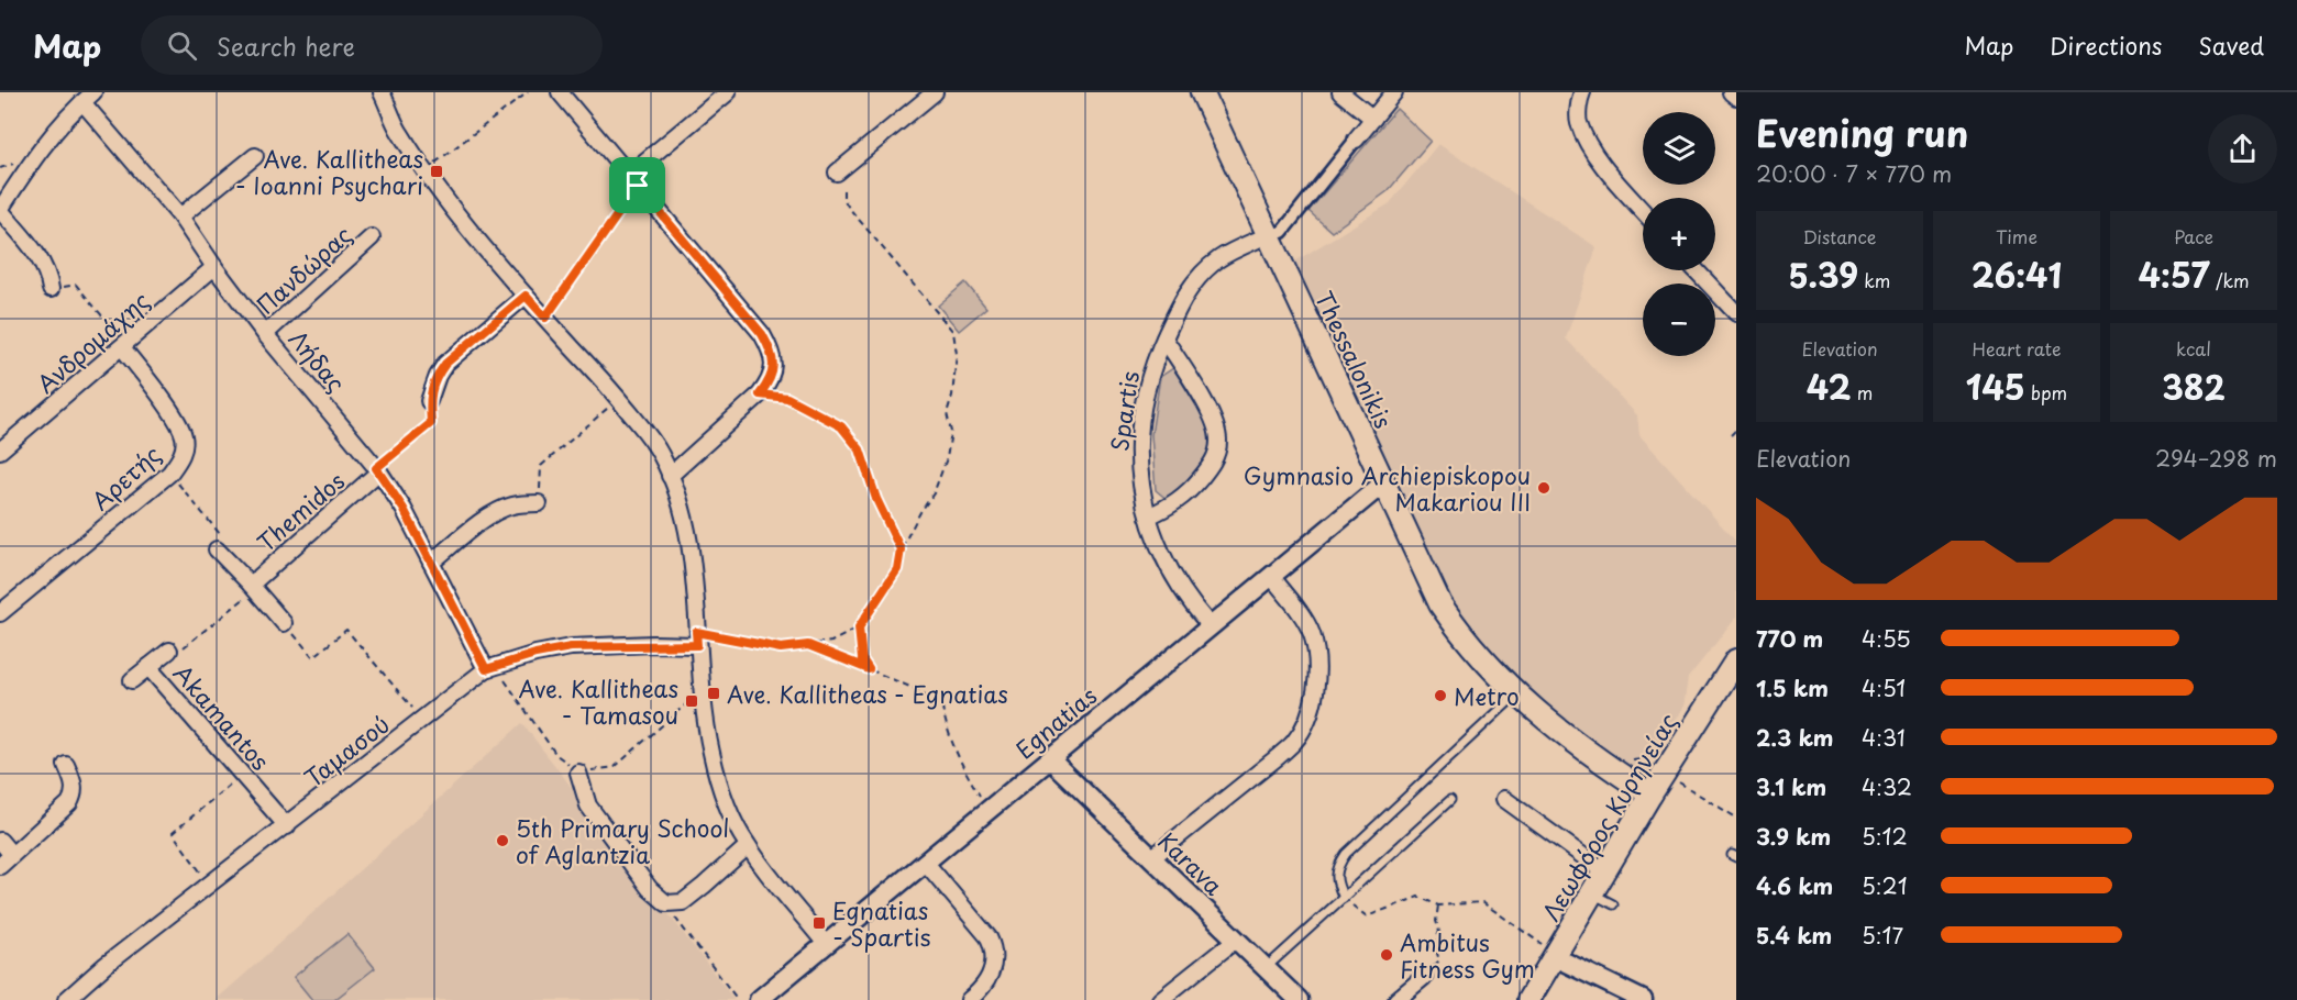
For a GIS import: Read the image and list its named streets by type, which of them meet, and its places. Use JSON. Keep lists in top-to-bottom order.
{
  "streets": {
    "main road": ["Thessalonikis", "Λεωφόρος Κυρηνείας"],
    "street": [
      "Πανδώρας",
      "Ανδρομάχης",
      "Λήδας",
      "Spartis",
      "Αρετής",
      "Themidos",
      "Akamantos",
      "Egnatias",
      "Ταμασού",
      "Karava"
    ]
  },
  "crossings": [
    ["Πανδώρας", "Λήδας"],
    ["Ανδρομάχης", "Λήδας"],
    ["Ανδρομάχης", "Αρετής"],
    ["Thessalonikis", "Spartis"],
    ["Thessalonikis", "Egnatias"],
    ["Thessalonikis", "Λεωφόρος Κυρηνείας"],
    ["Λήδας", "Themidos"],
    ["Λήδας", "Ταμασού"],
    ["Spartis", "Egnatias"],
    ["Akamantos", "Ταμασού"],
    ["Egnatias", "Karava"]
  ],
  "places": {
    "transit": [
      "Ave. Kallitheas - Ioanni Psychari",
      "Ave. Kallitheas - Egnatias",
      "Ave. Kallitheas - Tamasou",
      "Egnatias - Spartis"
    ],
    "other": [
      "Gymnasio Archiepiskopou Makariou III",
      "Metro",
      "5th Primary School of Aglantzia",
      "Ambitus Fitness Gym"
    ]
  },
  "page": {
    "header": "Map",
    "search": "Search here",
    "nav": ["Map", "Directions", "Saved"],
    "heading": ["Evening run", "20:00 · 7 × 770 m"],
    "map_buttons": ["+", "−"],
    "stats": [
      ["Distance", "5.39 km"],
      ["Time", "26:41"],
      ["Pace", "4:57 /km"],
      ["Elevation", "42 m"],
      ["Heart rate", "145 bpm"],
      ["kcal", "382"]
    ],
    "chart": ["Elevation", "294–298 m"],
    "list": [
      {
        "name": "770 m",
        "note": "4:55"
      },
      {
        "name": "1.5 km",
        "note": "4:51"
      },
      {
        "name": "2.3 km",
        "note": "4:31"
      },
      {
        "name": "3.1 km",
        "note": "4:32"
      },
      {
        "name": "3.9 km",
        "note": "5:12"
      },
      {
        "name": "4.6 km",
        "note": "5:21"
      },
      {
        "name": "5.4 km",
        "note": "5:17"
      }
    ]
  }
}
